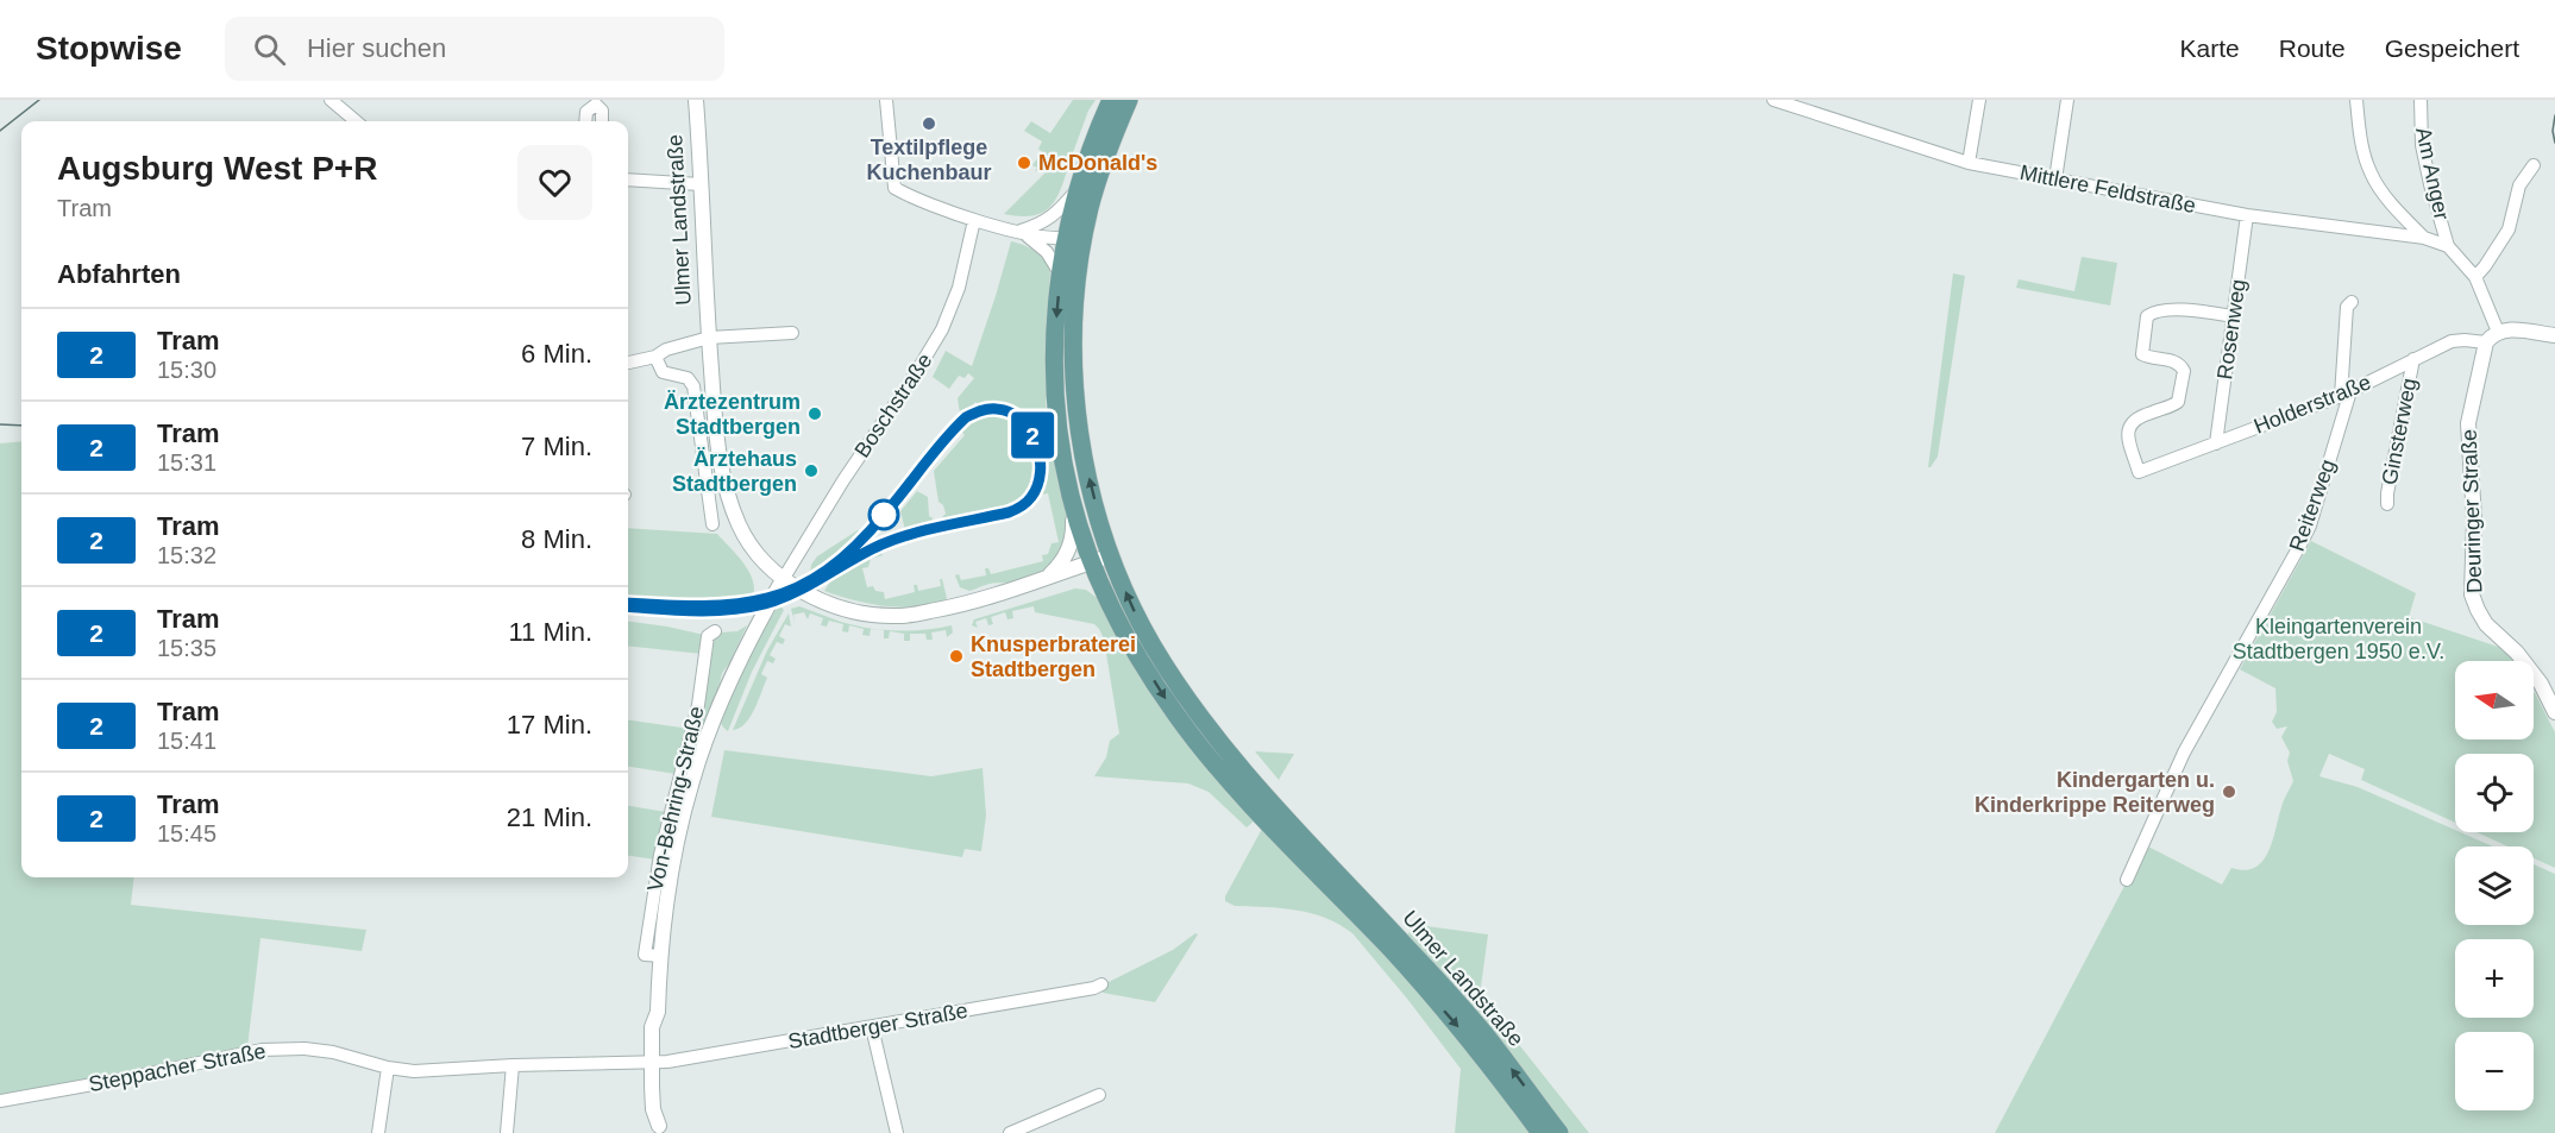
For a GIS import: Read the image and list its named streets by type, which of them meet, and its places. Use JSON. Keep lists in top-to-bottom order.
{
  "streets": {
    "main road": ["Ulmer Landstraße"],
    "street": [
      "Am Anger",
      "Mittlere Feldstraße",
      "Rosenweg",
      "Holderstraße",
      "Boschstraße",
      "Ginsterweg",
      "Reiterweg",
      "Deuringer Straße",
      "Von-Behring-Straße",
      "Stadtberger Straße",
      "Steppacher Straße"
    ]
  },
  "crossings": [
    ["Am Anger", "Mittlere Feldstraße"],
    ["Mittlere Feldstraße", "Rosenweg"],
    ["Ulmer Landstraße", "Boschstraße"],
    ["Rosenweg", "Holderstraße"],
    ["Holderstraße", "Ginsterweg"],
    ["Holderstraße", "Reiterweg"],
    ["Holderstraße", "Deuringer Straße"],
    ["Stadtberger Straße", "Steppacher Straße"]
  ],
  "parks": ["Kleingartenverein Stadtbergen 1950 e.V."],
  "places": [
    "Textilpflege Kuchenbaur",
    "McDonald's",
    "Ärztezentrum Stadtbergen",
    "Ärztehaus Stadtbergen",
    "Knusperbraterei Stadtbergen",
    "Kindergarten u. Kinderkrippe Reiterweg"
  ],
  "lines": ["tram line 2"],
  "north": "left",
  "page": {
    "header": "Stopwise",
    "search": "Hier suchen",
    "nav": ["Karte", "Route", "Gespeichert"],
    "on_map": "2",
    "heading": [
      ["Augsburg West P+R", "Tram"],
      "Abfahrten"
    ],
    "list": [
      {
        "mark": "2",
        "name": "Tram",
        "note": "15:30",
        "value": "6 Min."
      },
      {
        "mark": "2",
        "name": "Tram",
        "note": "15:31",
        "value": "7 Min."
      },
      {
        "mark": "2",
        "name": "Tram",
        "note": "15:32",
        "value": "8 Min."
      },
      {
        "mark": "2",
        "name": "Tram",
        "note": "15:35",
        "value": "11 Min."
      },
      {
        "mark": "2",
        "name": "Tram",
        "note": "15:41",
        "value": "17 Min."
      },
      {
        "mark": "2",
        "name": "Tram",
        "note": "15:45",
        "value": "21 Min."
      }
    ],
    "map_buttons": ["+", "−"]
  }
}
